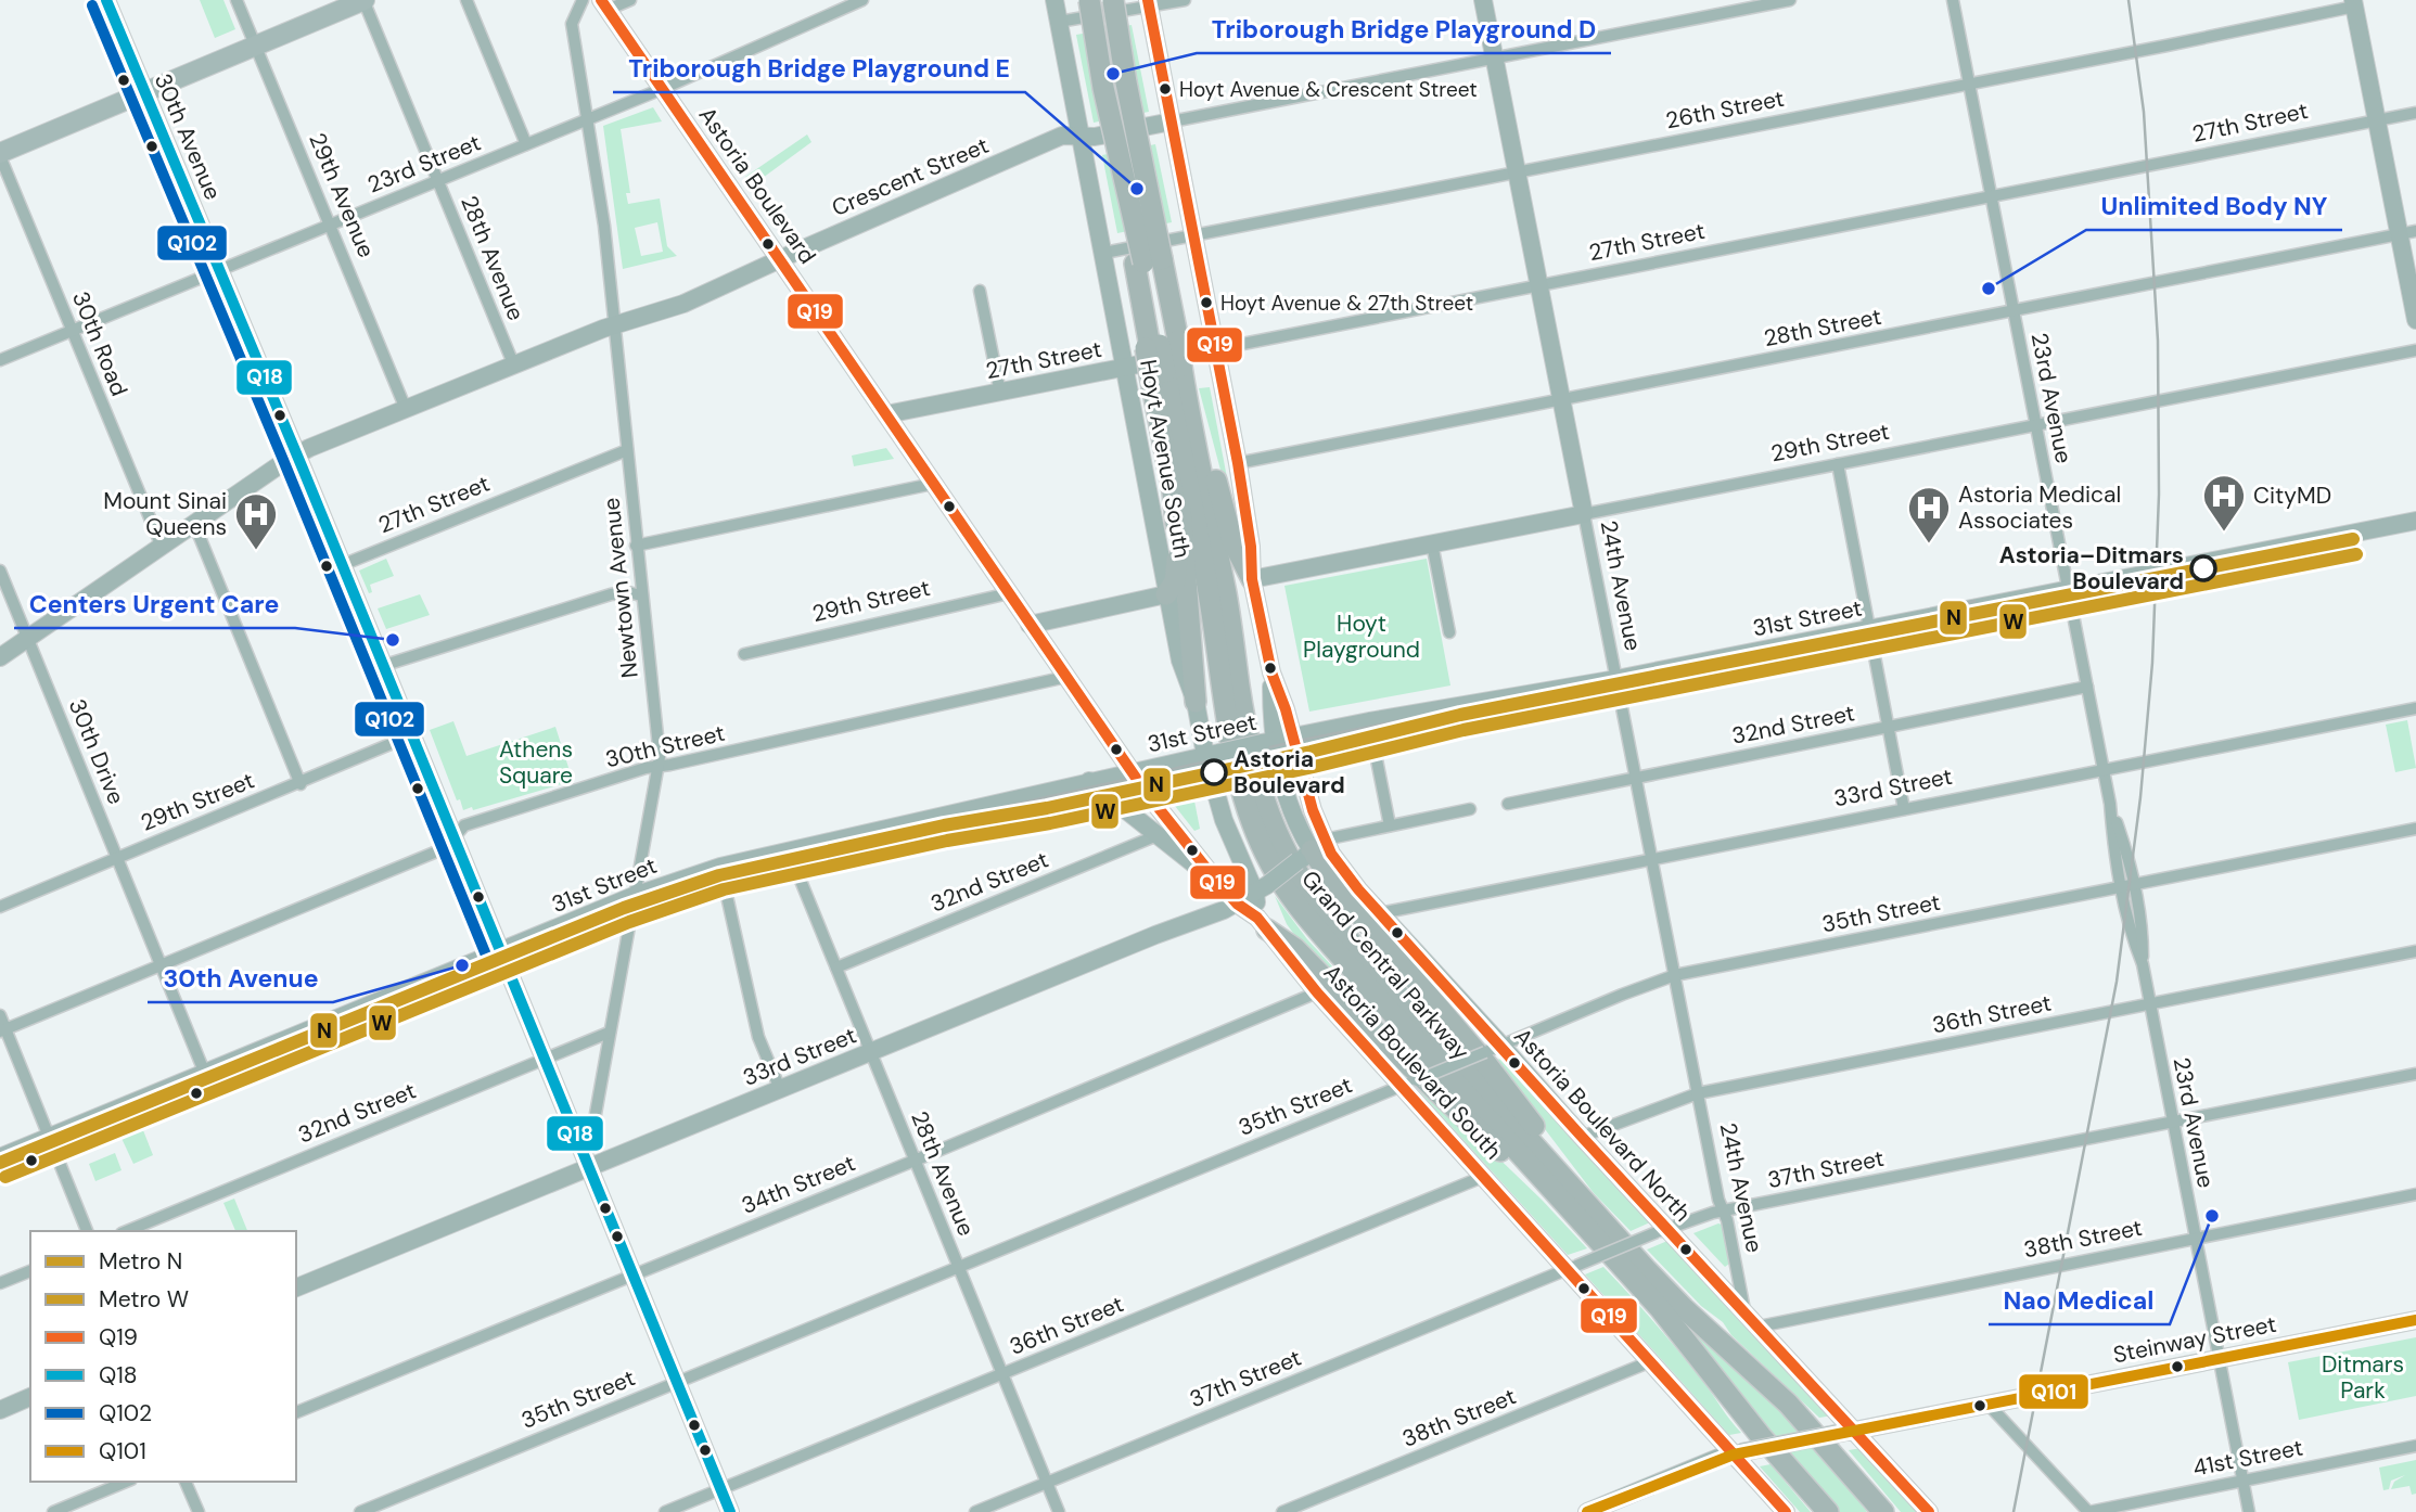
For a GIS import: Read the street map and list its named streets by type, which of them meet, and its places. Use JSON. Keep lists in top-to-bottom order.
{
  "streets": {
    "highway": ["Grand Central Parkway"],
    "main road": [
      "27th Street",
      "30th Avenue",
      "Crescent Street",
      "Astoria Boulevard",
      "29th Street",
      "Hoyt Avenue South",
      "24th Avenue",
      "31st Street",
      "33rd Street",
      "Astoria Boulevard South",
      "Astoria Boulevard North",
      "Steinway Street"
    ],
    "street": [
      "26th Street",
      "23rd Street",
      "29th Avenue",
      "28th Avenue",
      "28th Street",
      "30th Road",
      "23rd Avenue",
      "Newtown Avenue",
      "32nd Street",
      "30th Street",
      "30th Drive",
      "35th Street",
      "36th Street",
      "37th Street",
      "34th Street",
      "38th Street",
      "41st Street"
    ]
  },
  "crossings": [
    ["26th Street", "23rd Avenue"],
    ["26th Street", "Hoyt Avenue South"],
    ["26th Street", "24th Avenue"],
    ["26th Street", "Astoria Boulevard North"],
    ["27th Street", "30th Avenue"],
    ["27th Street", "Astoria Boulevard"],
    ["27th Street", "23rd Avenue"],
    ["27th Street", "Hoyt Avenue South"],
    ["27th Street", "24th Avenue"],
    ["27th Street", "Newtown Avenue"],
    ["27th Street", "Astoria Boulevard North"],
    ["30th Avenue", "23rd Street"],
    ["30th Avenue", "Crescent Street"],
    ["30th Avenue", "29th Street"],
    ["30th Avenue", "Newtown Avenue"],
    ["30th Avenue", "31st Street"],
    ["30th Avenue", "32nd Street"],
    ["30th Avenue", "30th Street"],
    ["30th Avenue", "33rd Street"],
    ["30th Avenue", "35th Street"],
    ["30th Avenue", "36th Street"],
    ["30th Avenue", "34th Street"],
    ["23rd Street", "Astoria Boulevard"],
    ["23rd Street", "29th Avenue"],
    ["23rd Street", "28th Avenue"],
    ["23rd Street", "30th Road"],
    ["23rd Street", "Newtown Avenue"],
    ["Crescent Street", "Astoria Boulevard"],
    ["Crescent Street", "29th Avenue"],
    ["Crescent Street", "28th Avenue"],
    ["Crescent Street", "30th Road"],
    ["Crescent Street", "Hoyt Avenue South"],
    ["Crescent Street", "24th Avenue"],
    ["Crescent Street", "Newtown Avenue"],
    ["Crescent Street", "30th Drive"],
    ["Crescent Street", "Astoria Boulevard North"],
    ["Astoria Boulevard", "29th Street"],
    ["Astoria Boulevard", "Astoria Boulevard South"],
    ["28th Avenue", "31st Street"],
    ["28th Avenue", "32nd Street"],
    ["28th Avenue", "33rd Street"],
    ["28th Avenue", "35th Street"],
    ["28th Avenue", "36th Street"],
    ["28th Avenue", "37th Street"],
    ["28th Avenue", "34th Street"],
    ["28th Street", "23rd Avenue"],
    ["28th Street", "24th Avenue"],
    ["28th Street", "Astoria Boulevard North"],
    ["23rd Avenue", "29th Street"],
    ["23rd Avenue", "31st Street"],
    ["23rd Avenue", "32nd Street"],
    ["23rd Avenue", "33rd Street"],
    ["23rd Avenue", "35th Street"],
    ["23rd Avenue", "36th Street"],
    ["23rd Avenue", "37th Street"],
    ["23rd Avenue", "38th Street"],
    ["23rd Avenue", "Steinway Street"],
    ["23rd Avenue", "41st Street"],
    ["29th Street", "24th Avenue"],
    ["29th Street", "30th Drive"],
    ["29th Street", "Astoria Boulevard North"],
    ["Hoyt Avenue South", "31st Street"],
    ["Hoyt Avenue South", "33rd Street"],
    ["Hoyt Avenue South", "Astoria Boulevard South"],
    ["24th Avenue", "31st Street"],
    ["24th Avenue", "32nd Street"],
    ["24th Avenue", "33rd Street"],
    ["24th Avenue", "35th Street"],
    ["24th Avenue", "36th Street"],
    ["24th Avenue", "Astoria Boulevard North"],
    ["24th Avenue", "37th Street"],
    ["Newtown Avenue", "31st Street"],
    ["Newtown Avenue", "32nd Street"],
    ["Newtown Avenue", "30th Street"],
    ["31st Street", "30th Drive"],
    ["31st Street", "Astoria Boulevard South"],
    ["31st Street", "Astoria Boulevard North"],
    ["30th Street", "30th Drive"],
    ["30th Street", "Astoria Boulevard South"],
    ["33rd Street", "Astoria Boulevard South"],
    ["33rd Street", "Astoria Boulevard North"],
    ["35th Street", "Astoria Boulevard South"],
    ["35th Street", "Astoria Boulevard North"],
    ["36th Street", "Astoria Boulevard South"],
    ["36th Street", "Astoria Boulevard North"],
    ["Astoria Boulevard South", "37th Street"],
    ["Astoria Boulevard South", "34th Street"],
    ["Astoria Boulevard South", "38th Street"],
    ["Astoria Boulevard South", "Steinway Street"],
    ["Astoria Boulevard North", "37th Street"],
    ["Astoria Boulevard North", "38th Street"],
    ["Astoria Boulevard North", "Steinway Street"]
  ],
  "parks": ["Hoyt Playground", "Athens Square", "Ditmars Park"],
  "places": {
    "other": [
      "Triborough Bridge Playground D",
      "Hoyt Avenue & Crescent Street",
      "Triborough Bridge Playground E",
      "Unlimited Body NY",
      "Hoyt Avenue & 27th Street",
      "Astoria–Ditmars Boulevard",
      "Centers Urgent Care",
      "Astoria Boulevard",
      "30th Avenue",
      "Nao Medical"
    ],
    "hospital": ["CityMD", "Astoria Medical Associates", "Mount Sinai Queens"]
  },
  "lines": [
    "transit line Q19",
    "transit line Q18",
    "transit line Q102",
    "metro line N",
    "metro line W",
    "transit line Q101"
  ],
  "legend": [
    "Metro N",
    "Metro W",
    "Q19",
    "Q18",
    "Q102",
    "Q101"
  ]
}
